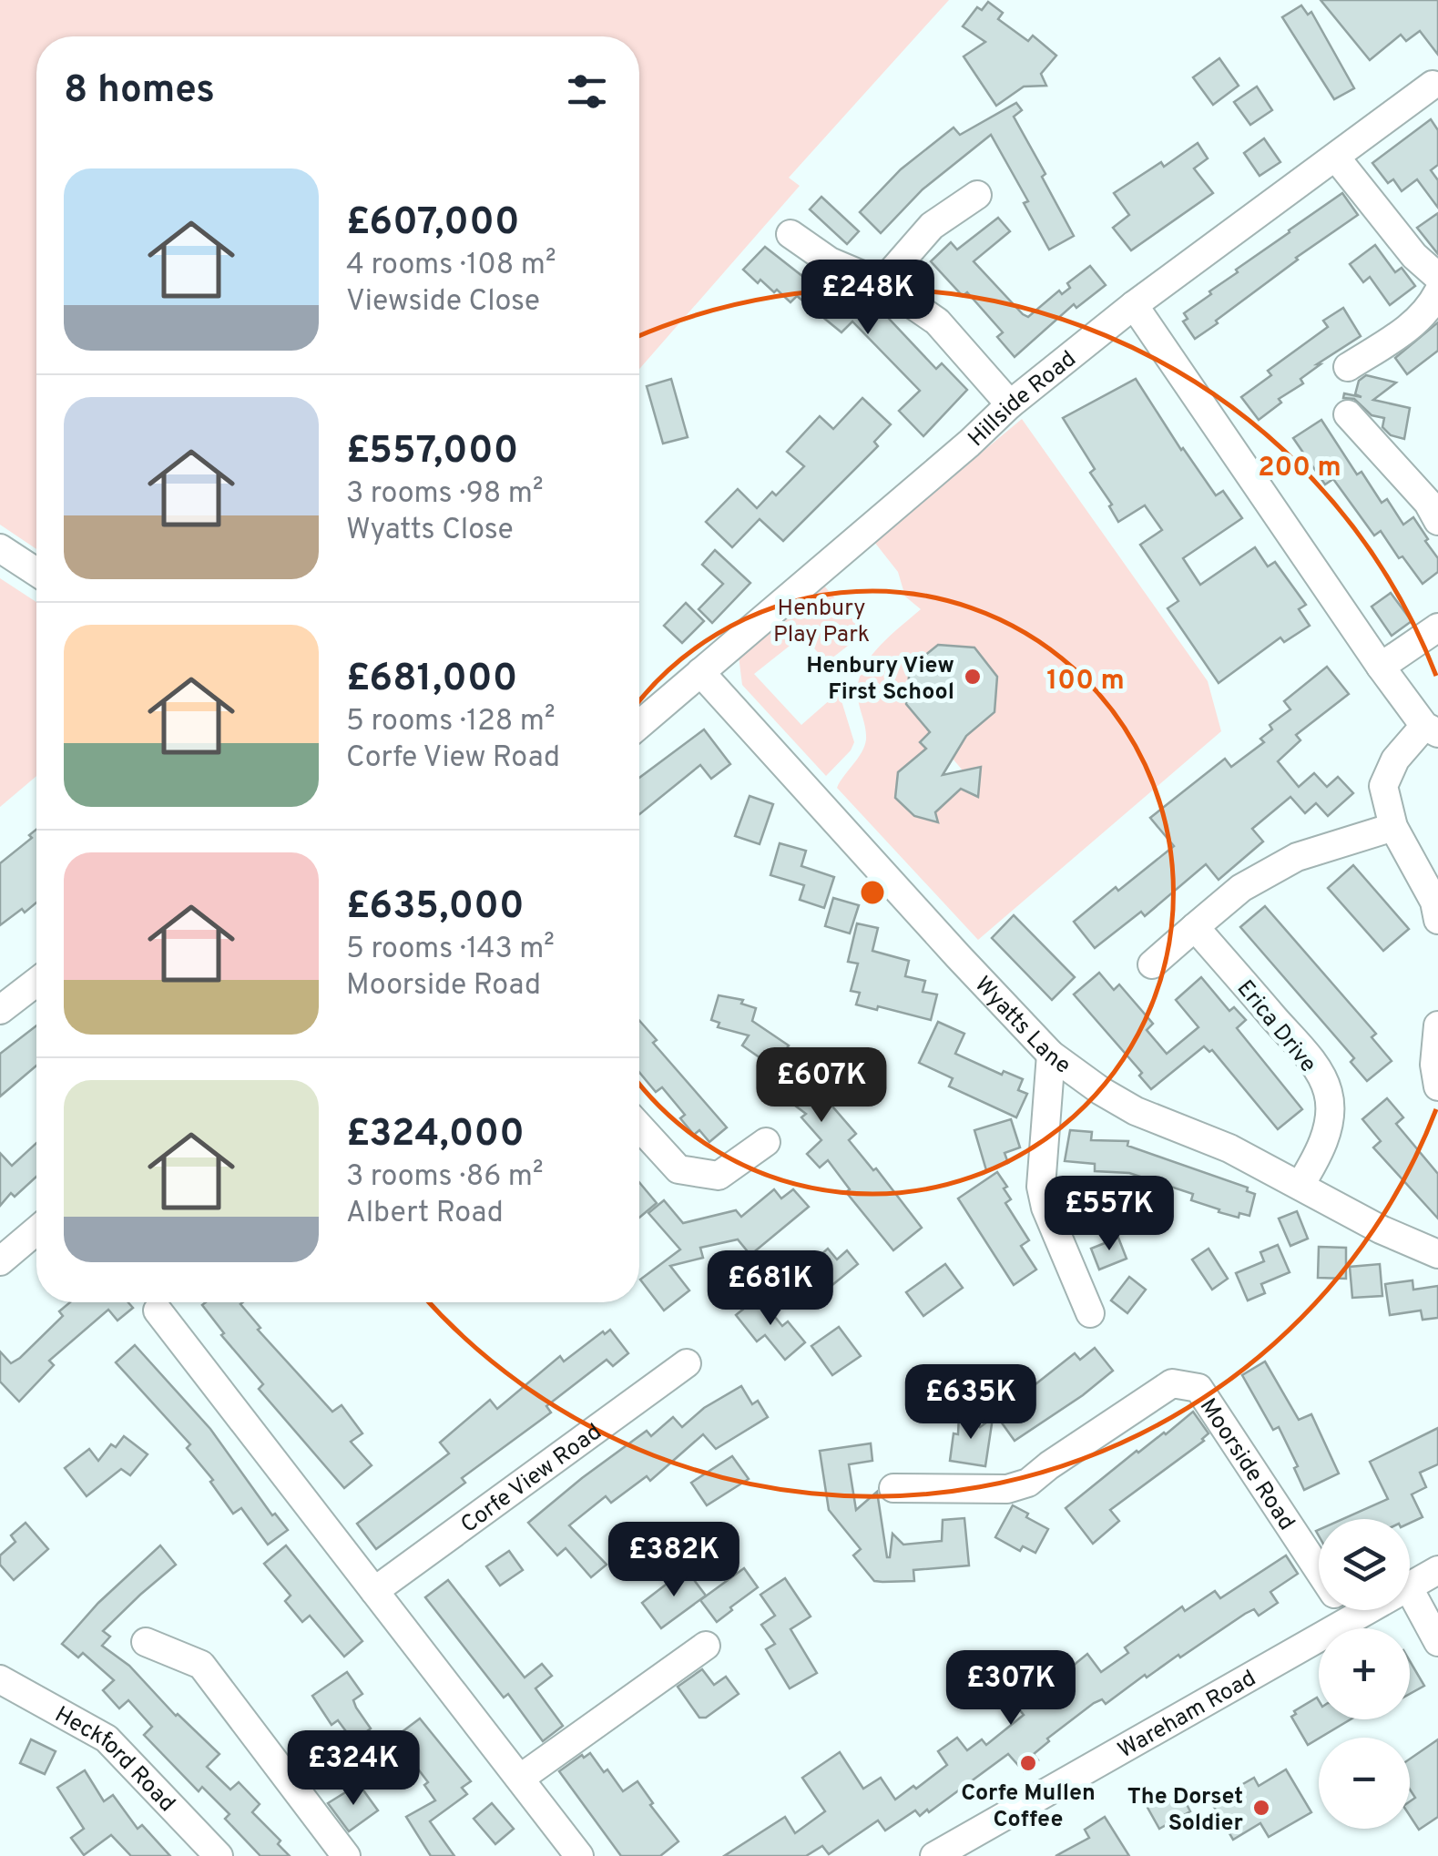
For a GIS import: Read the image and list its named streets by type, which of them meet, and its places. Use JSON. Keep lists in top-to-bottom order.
{
  "streets": {
    "street": [
      "Hillside Road",
      "Wyatts Lane",
      "Erica Drive",
      "Moorside Road",
      "Corfe View Road",
      "Wareham Road",
      "Heckford Road"
    ]
  },
  "crossings": [
    ["Hillside Road", "Wyatts Lane"],
    ["Wyatts Lane", "Erica Drive"],
    ["Moorside Road", "Wareham Road"]
  ],
  "parks": ["Henbury Play Park"],
  "places": ["Henbury View First School", "Corfe Mullen Coffee", "The Dorset Soldier"],
  "page": {
    "heading": "8 homes",
    "list": [
      {
        "name": "£607,000",
        "note": "4 rooms · 108 m² · Viewside Close"
      },
      {
        "name": "£557,000",
        "note": "3 rooms · 98 m² · Wyatts Close"
      },
      {
        "name": "£681,000",
        "note": "5 rooms · 128 m² · Corfe View Road"
      },
      {
        "name": "£635,000",
        "note": "5 rooms · 143 m² · Moorside Road"
      },
      {
        "name": "£324,000",
        "note": "3 rooms · 86 m² · Albert Road"
      }
    ],
    "price": [
      "£248K",
      "£607K",
      "£557K",
      "£681K",
      "£635K",
      "£382K",
      "£307K",
      "£324K"
    ],
    "map_buttons": ["+", "−"]
  },
  "rings": ["200 m", "100 m"]
}
